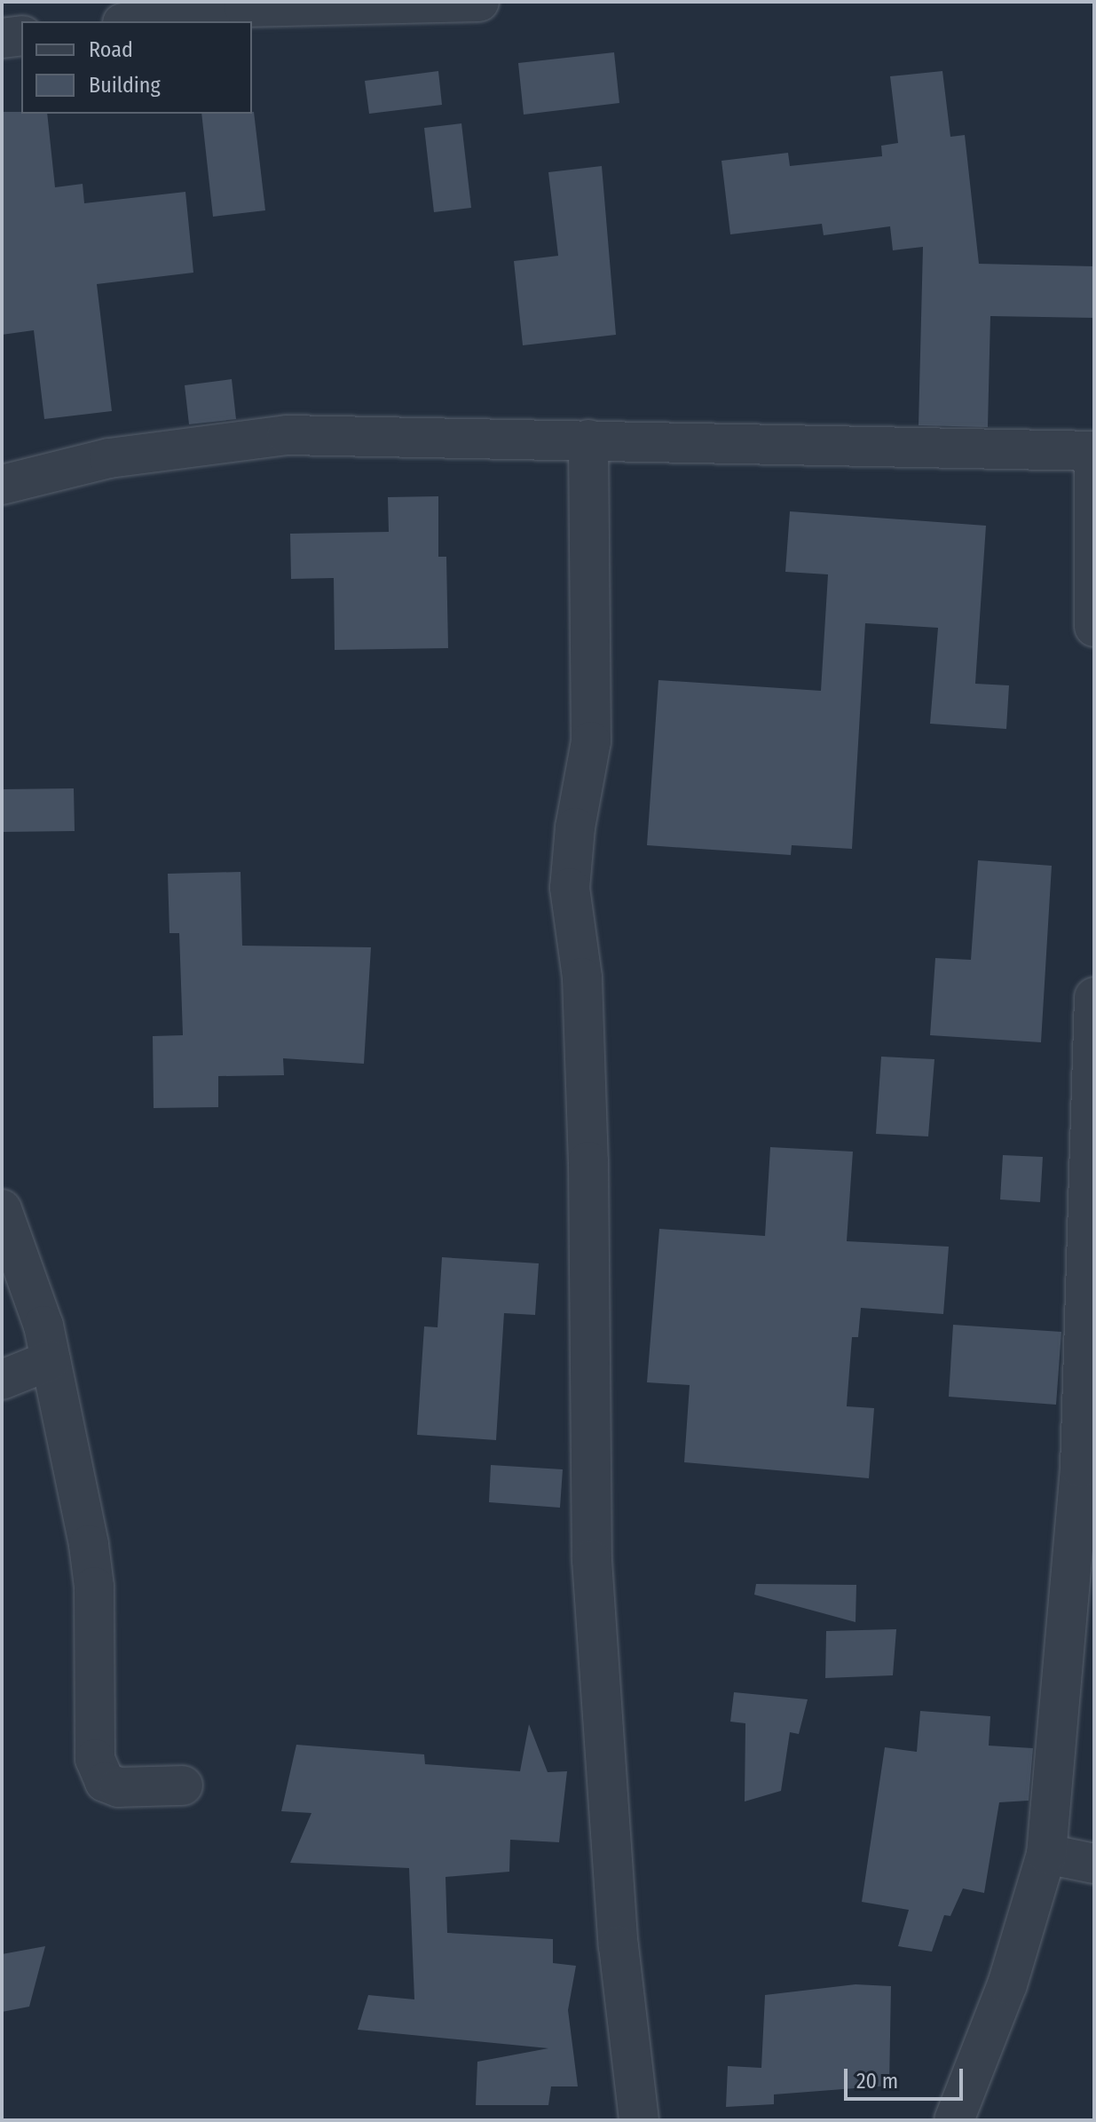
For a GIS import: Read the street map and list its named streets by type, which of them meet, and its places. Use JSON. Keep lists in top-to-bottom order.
{
  "legend": ["Road", "Building"],
  "scale_bar": "20 m"
}
